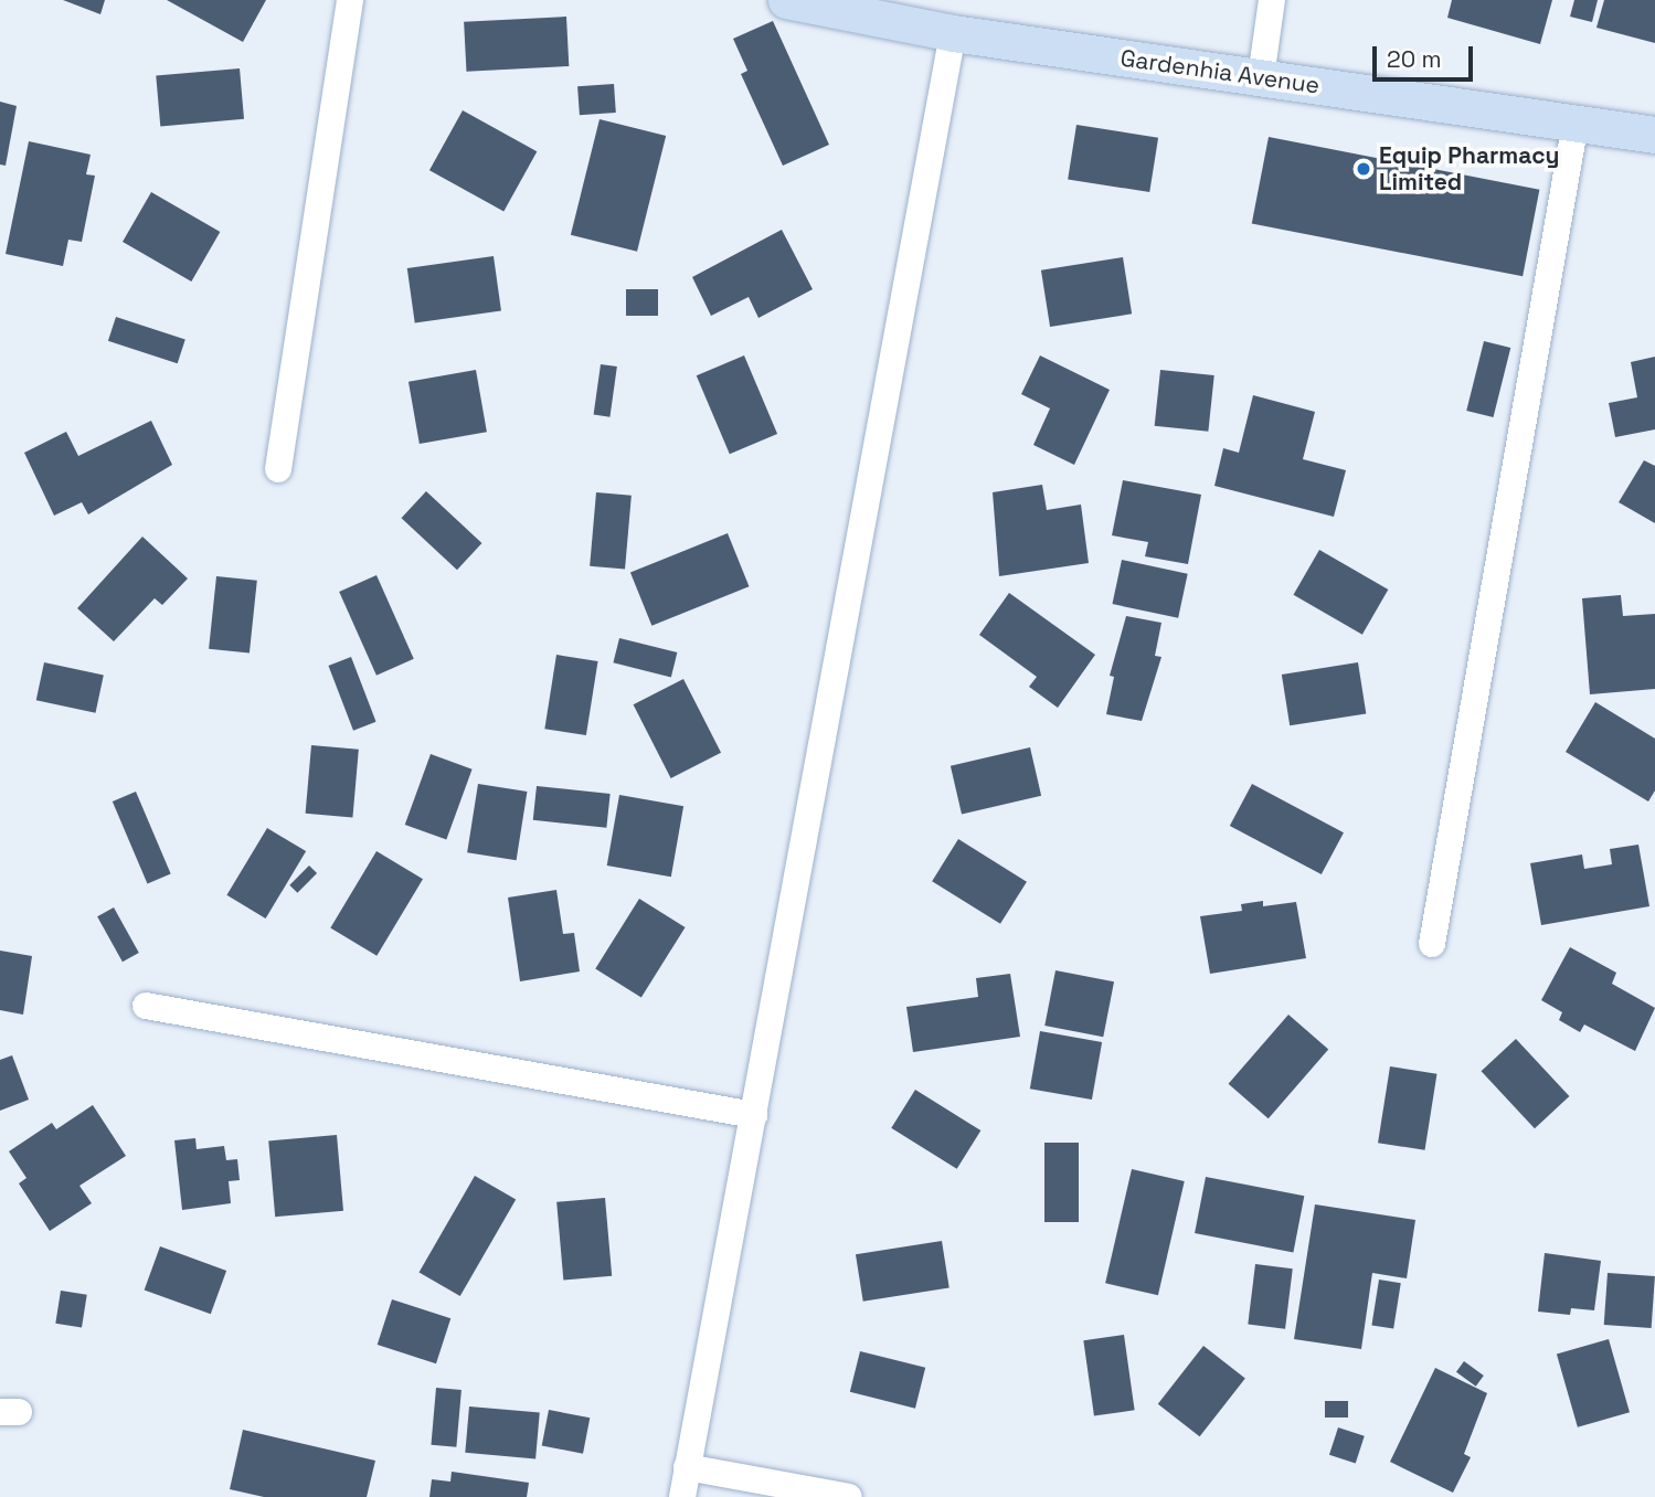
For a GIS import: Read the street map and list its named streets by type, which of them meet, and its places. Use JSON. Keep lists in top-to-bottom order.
{
  "streets": {
    "main road": ["Gardenhia Avenue"]
  },
  "places": ["Equip Pharmacy Limited"],
  "scale_bar": "20 m"
}
